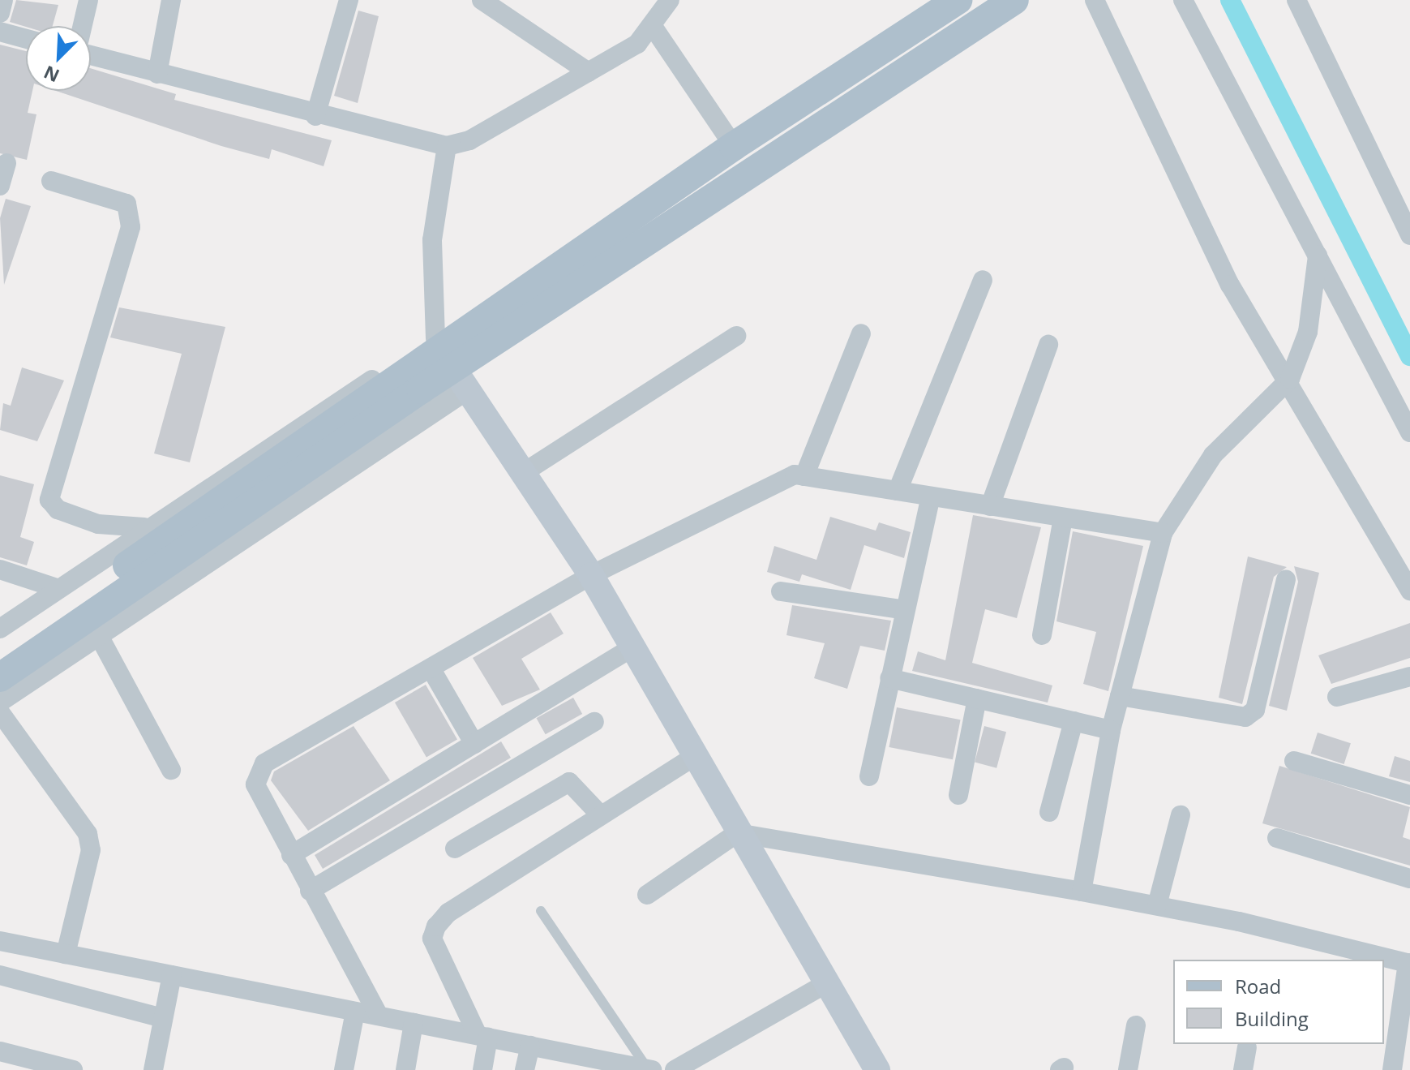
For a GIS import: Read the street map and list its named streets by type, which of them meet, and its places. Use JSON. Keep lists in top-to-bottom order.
{
  "legend": ["Road", "Building"],
  "north": "bottom left"
}
